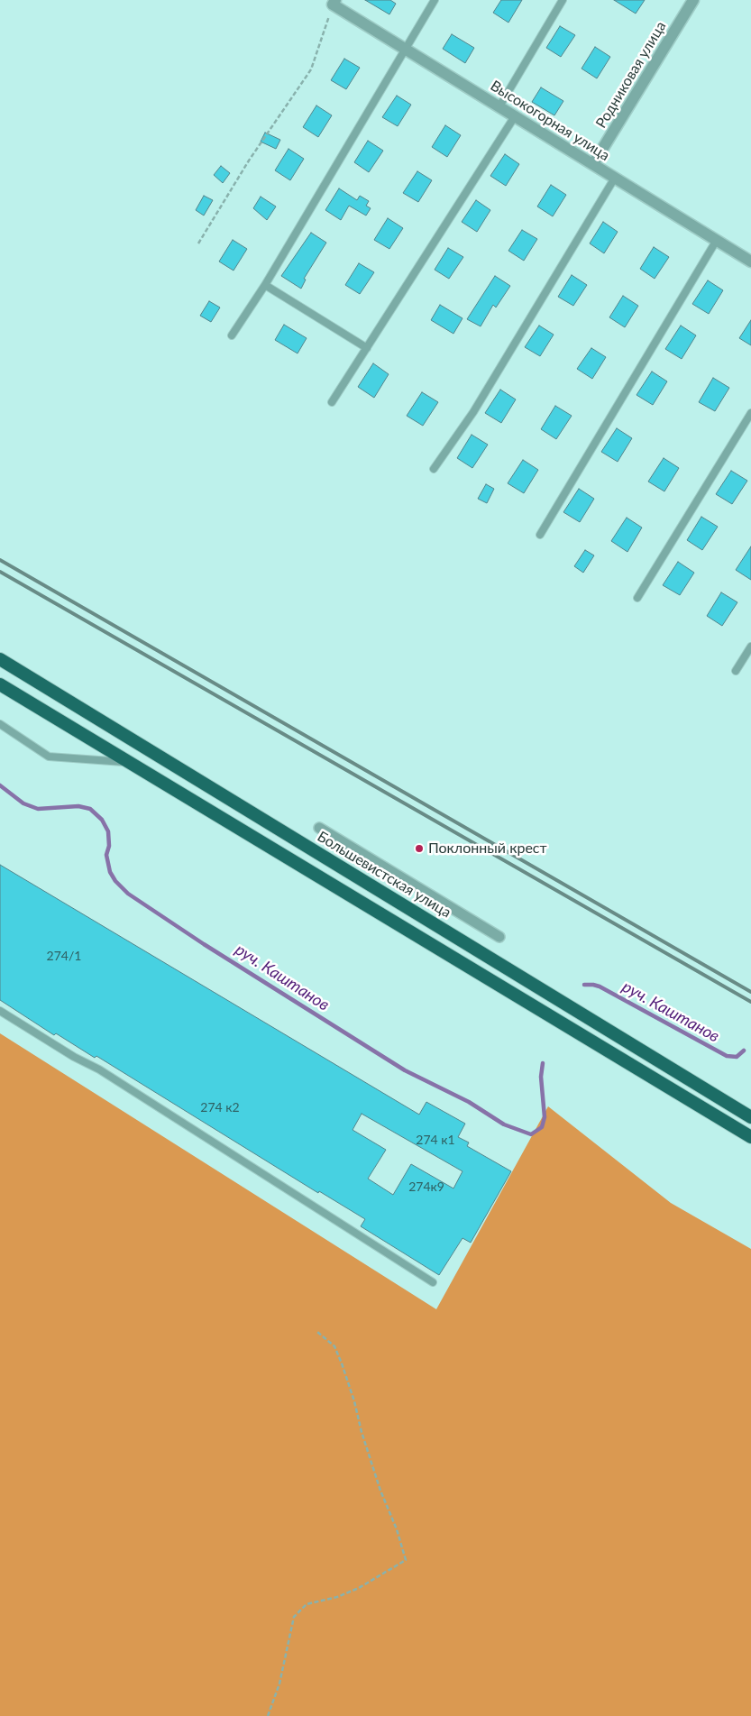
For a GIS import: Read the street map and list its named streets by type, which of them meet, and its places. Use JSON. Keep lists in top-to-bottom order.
{
  "streets": {
    "highway": ["Большевистская улица"],
    "street": ["Родниковая улица", "Высокогорная улица"]
  },
  "crossings": [
    ["Родниковая улица", "Высокогорная улица"]
  ],
  "water": ["руч. Каштанов"],
  "places": ["Поклонный крест"],
  "house_numbers": [
    "274/1",
    "274 к2",
    "274 к1",
    "274к9"
  ]
}
